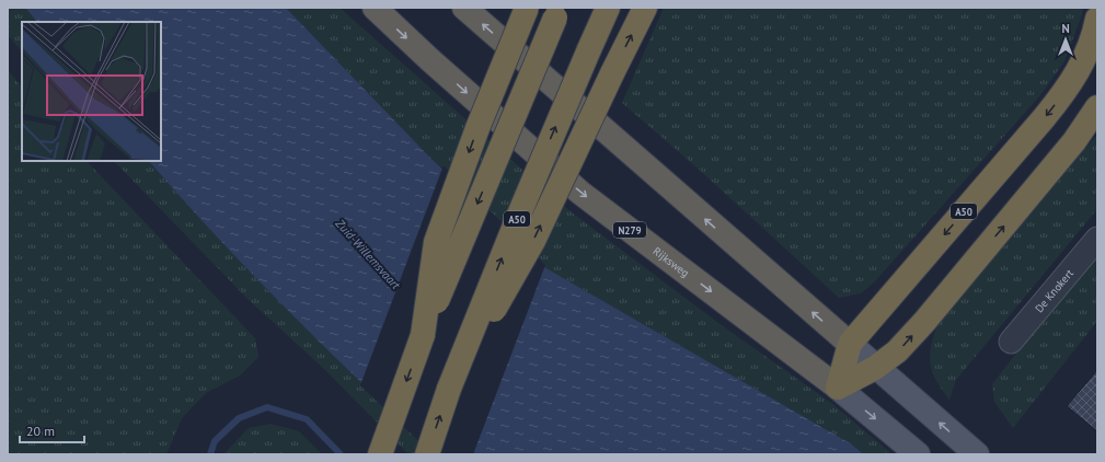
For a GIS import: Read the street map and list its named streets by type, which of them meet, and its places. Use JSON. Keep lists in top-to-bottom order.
{
  "streets": {
    "highway": ["A50", "N279", "Rijksweg"],
    "street": ["De Knokert"]
  },
  "crossings": [
    ["A50", "Rijksweg"]
  ],
  "water": ["Zuid-Willemsvaart"],
  "scale_bar": "20 m",
  "north": "top"
}
